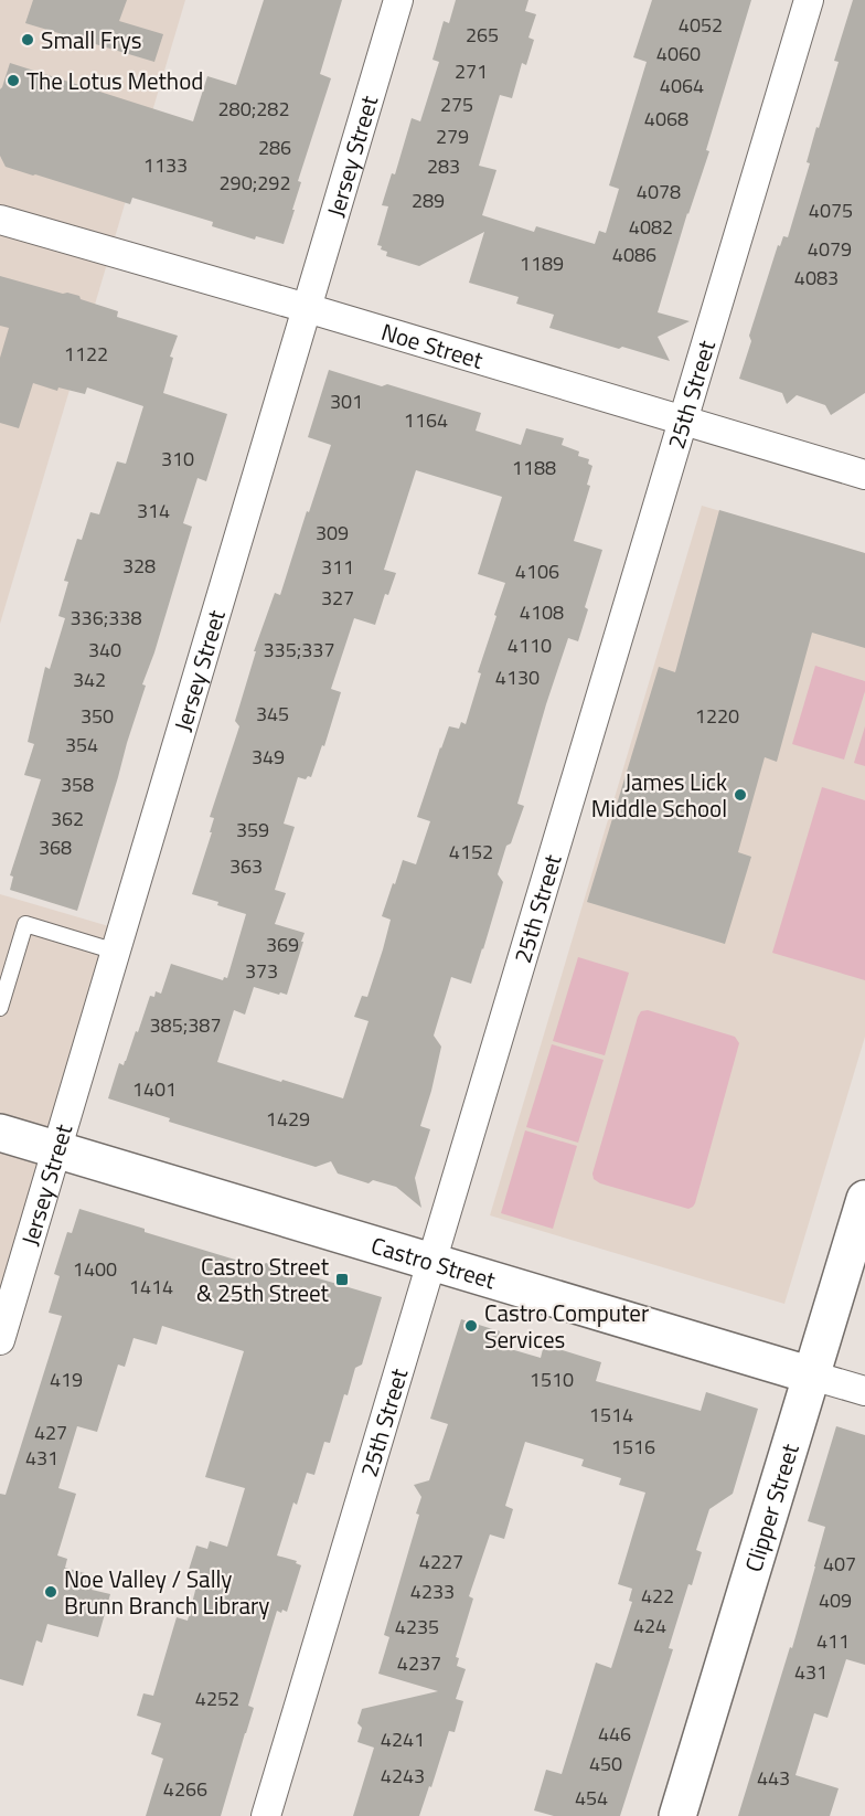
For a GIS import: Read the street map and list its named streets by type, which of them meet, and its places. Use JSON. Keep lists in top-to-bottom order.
{
  "streets": {
    "street": [
      "Jersey Street",
      "Noe Street",
      "25th Street",
      "Castro Street",
      "Clipper Street"
    ]
  },
  "crossings": [
    ["Jersey Street", "Noe Street"],
    ["Jersey Street", "Castro Street"],
    ["Noe Street", "25th Street"],
    ["25th Street", "Castro Street"],
    ["Castro Street", "Clipper Street"]
  ],
  "places": {
    "other": [
      "Small Frys",
      "The Lotus Method",
      "James Lick Middle School",
      "Castro Computer Services",
      "Noe Valley / Sally Brunn Branch Library"
    ],
    "transit": ["Castro Street & 25th Street"]
  },
  "house_numbers": [
    "4052",
    "265",
    "4060",
    "271",
    "4064",
    "275",
    "280;282",
    "4068",
    "279",
    "286",
    "1133",
    "283",
    "290;292",
    "4078",
    "289",
    "4075",
    "4082",
    "4079",
    "4086",
    "1189",
    "4083",
    "1122",
    "301",
    "1164",
    "310",
    "1188",
    "314",
    "309",
    "328",
    "311",
    "4106",
    "327",
    "4108",
    "336;338",
    "4110",
    "340",
    "335;337",
    "4130",
    "342",
    "345",
    "350",
    "1220",
    "354",
    "349",
    "358",
    "362",
    "359",
    "368",
    "4152",
    "363",
    "369",
    "373",
    "385;387",
    "1401",
    "1429",
    "1400",
    "1414",
    "419",
    "1510",
    "1514",
    "427",
    "1516",
    "431",
    "4227",
    "407",
    "4233",
    "422",
    "409",
    "424",
    "4235",
    "411",
    "4237",
    "431",
    "4252",
    "446",
    "4241",
    "450",
    "4243",
    "443",
    "4266",
    "454"
  ]
}
